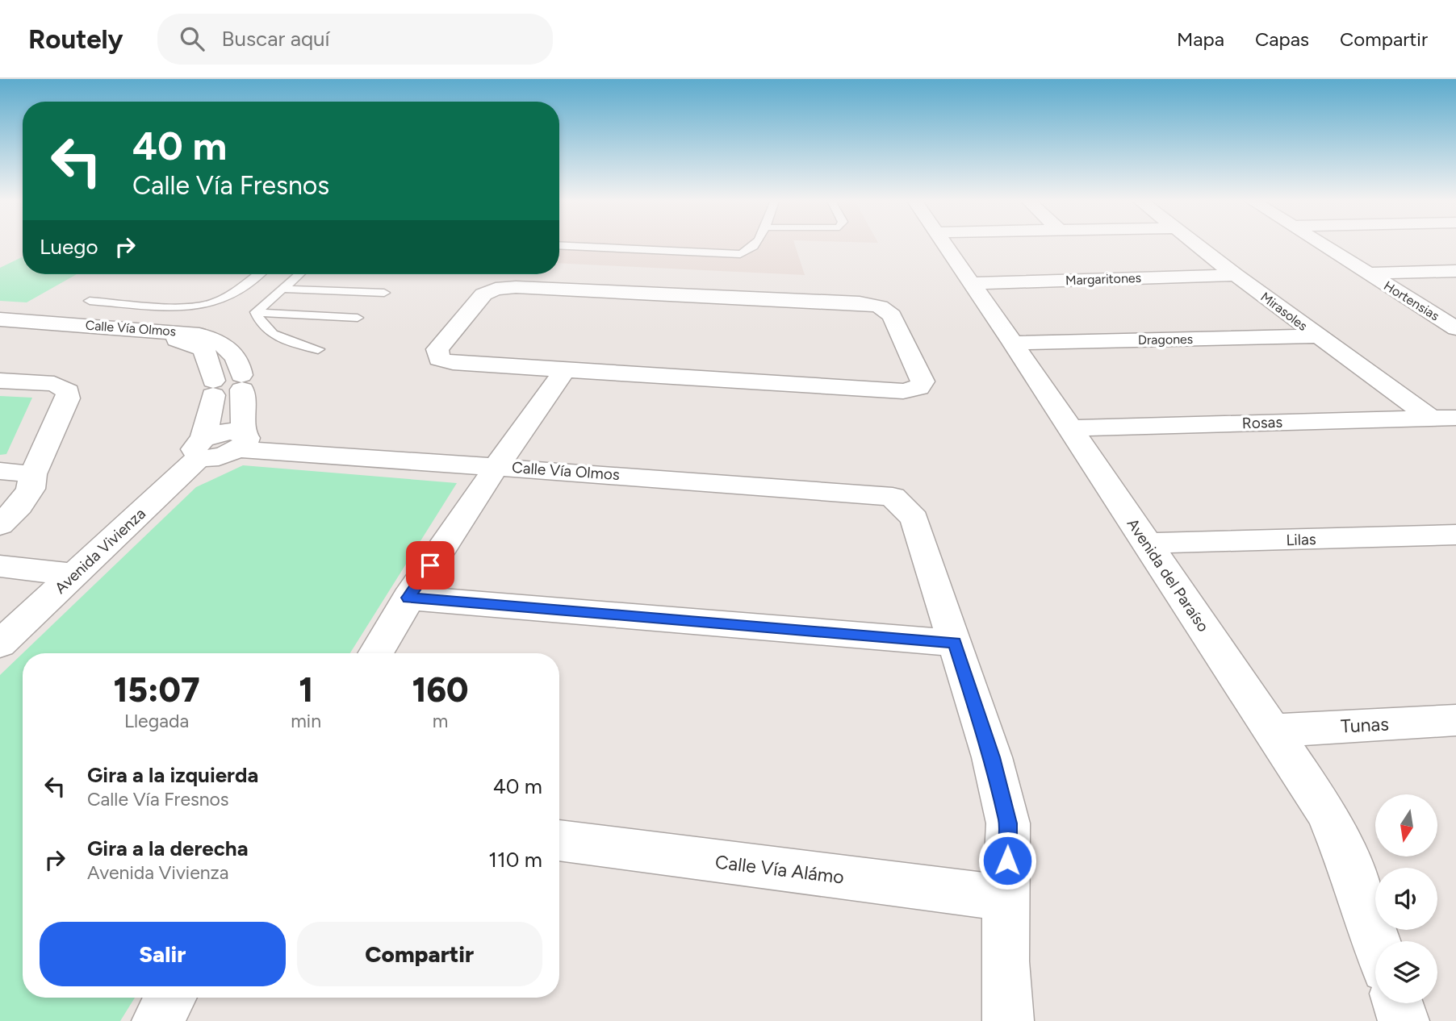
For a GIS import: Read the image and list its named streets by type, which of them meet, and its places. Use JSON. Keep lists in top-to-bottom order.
{
  "streets": {
    "street": [
      "Margaritones",
      "Hortensias",
      "Mirasoles",
      "Calle Vía Olmos",
      "Dragones",
      "Rosas",
      "Lilas",
      "Avenida Vivienza",
      "Avenida del Paraíso",
      "Tunas",
      "Calle Vía Alámo"
    ]
  },
  "crossings": [
    ["Margaritones", "Mirasoles"],
    ["Margaritones", "Avenida del Paraíso"],
    ["Mirasoles", "Dragones"],
    ["Mirasoles", "Rosas"],
    ["Calle Vía Olmos", "Avenida Vivienza"],
    ["Dragones", "Avenida del Paraíso"],
    ["Rosas", "Avenida del Paraíso"],
    ["Lilas", "Avenida del Paraíso"],
    ["Avenida del Paraíso", "Tunas"]
  ],
  "north": "bottom",
  "page": {
    "header": "Routely",
    "search": "Buscar aquí",
    "nav": ["Mapa", "Capas", "Compartir"],
    "turn": ["40 m", "Calle Vía Fresnos"],
    "then": "Luego",
    "eta": [
      "15:07",
      "Llegada",
      "1",
      "min",
      "160",
      "m"
    ],
    "list": [
      {
        "name": "Gira a la izquierda",
        "note": "Calle Vía Fresnos",
        "value": "40 m"
      },
      {
        "name": "Gira a la derecha",
        "note": "Avenida Vivienza",
        "value": "110 m"
      }
    ],
    "buttons": ["Salir", "Compartir"]
  }
}
